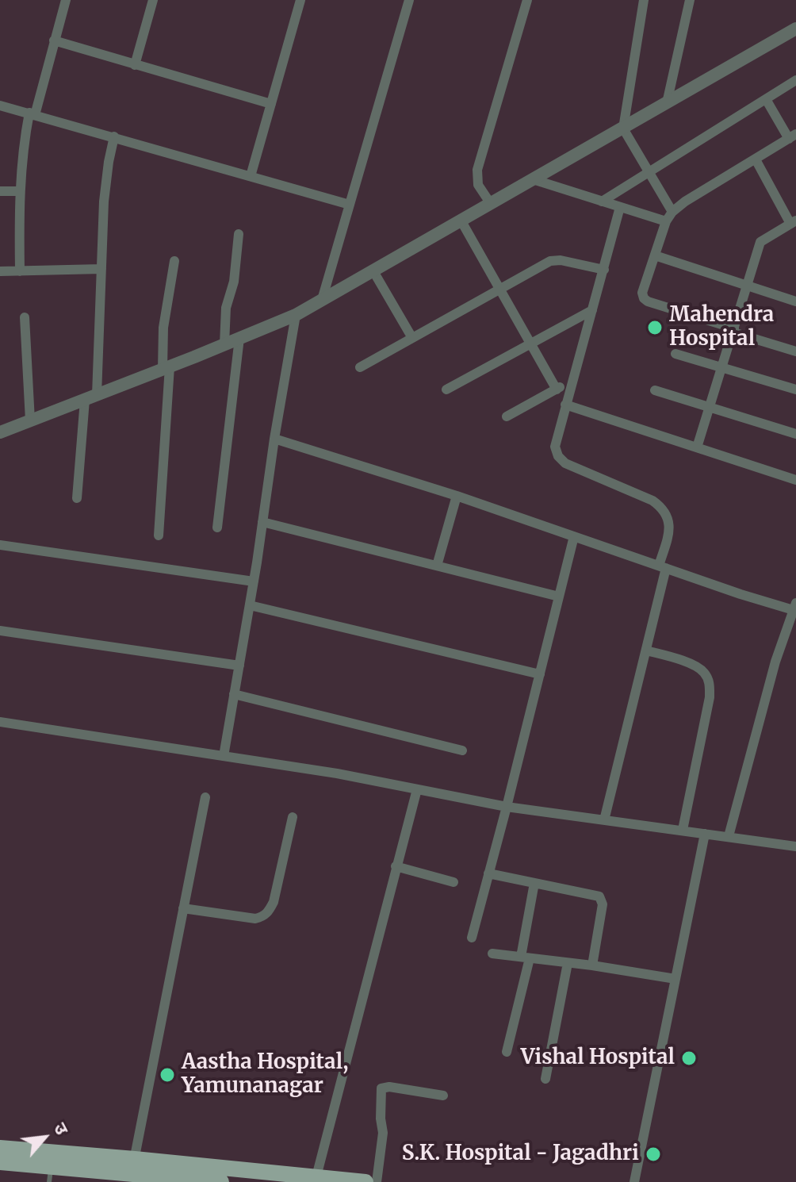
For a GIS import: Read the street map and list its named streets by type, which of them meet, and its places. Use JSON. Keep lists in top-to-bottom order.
{
  "places": [
    "Mahendra Hospital",
    "Vishal Hospital",
    "Aastha Hospital, Yamunanagar",
    "S.K. Hospital - Jagadhri"
  ],
  "north": "top right"
}
